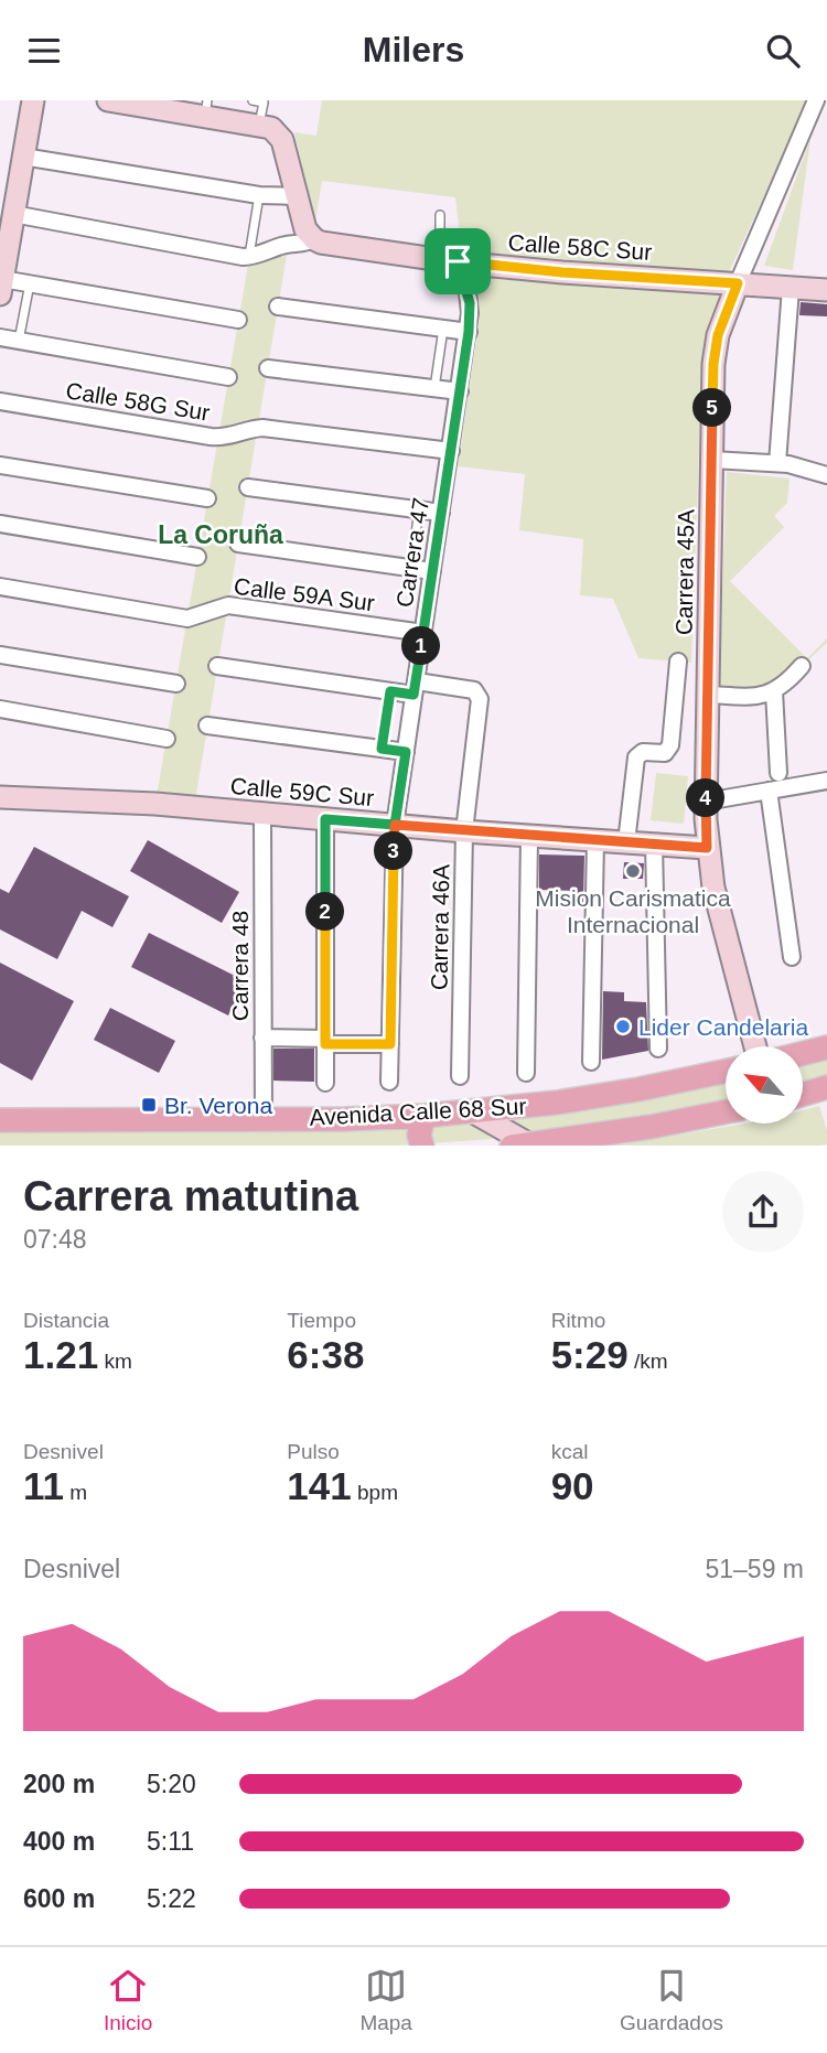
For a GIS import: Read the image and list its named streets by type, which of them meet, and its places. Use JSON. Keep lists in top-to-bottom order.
{
  "streets": {
    "main road": ["Avenida Calle 68 Sur"],
    "street": [
      "Calle 58C Sur",
      "Calle 58G Sur",
      "Carrera 47",
      "Carrera 45A",
      "Calle 59A Sur",
      "Calle 59C Sur",
      "Carrera 46A",
      "Carrera 48"
    ]
  },
  "crossings": [
    ["Calle 58C Sur", "Carrera 47"],
    ["Calle 58C Sur", "Carrera 45A"],
    ["Calle 58G Sur", "Carrera 47"],
    ["Carrera 47", "Calle 59A Sur"],
    ["Carrera 47", "Calle 59C Sur"],
    ["Carrera 47", "Carrera 46A"],
    ["Carrera 45A", "Calle 59C Sur"],
    ["Calle 59C Sur", "Carrera 46A"],
    ["Calle 59C Sur", "Carrera 48"],
    ["Carrera 48", "Avenida Calle 68 Sur"]
  ],
  "districts": ["La Coruña"],
  "places": {
    "other": ["Mision Carismatica Internacional", "Lider Candelaria"],
    "transit": ["Br. Verona"]
  },
  "north": "top left",
  "page": {
    "header": "Milers",
    "pins": [
      "5",
      "1",
      "4",
      "3",
      "2"
    ],
    "heading": ["Carrera matutina", "07:48"],
    "stats": [
      ["Distancia", "1.21 km"],
      ["Tiempo", "6:38"],
      ["Ritmo", "5:29 /km"],
      ["Desnivel", "11 m"],
      ["Pulso", "141 bpm"],
      ["kcal", "90"]
    ],
    "chart": ["Desnivel", "51–59 m"],
    "list": [
      {
        "name": "200 m",
        "note": "5:20"
      },
      {
        "name": "400 m",
        "note": "5:11"
      },
      {
        "name": "600 m",
        "note": "5:22"
      }
    ],
    "tabs": ["Inicio", "Mapa", "Guardados"]
  }
}
